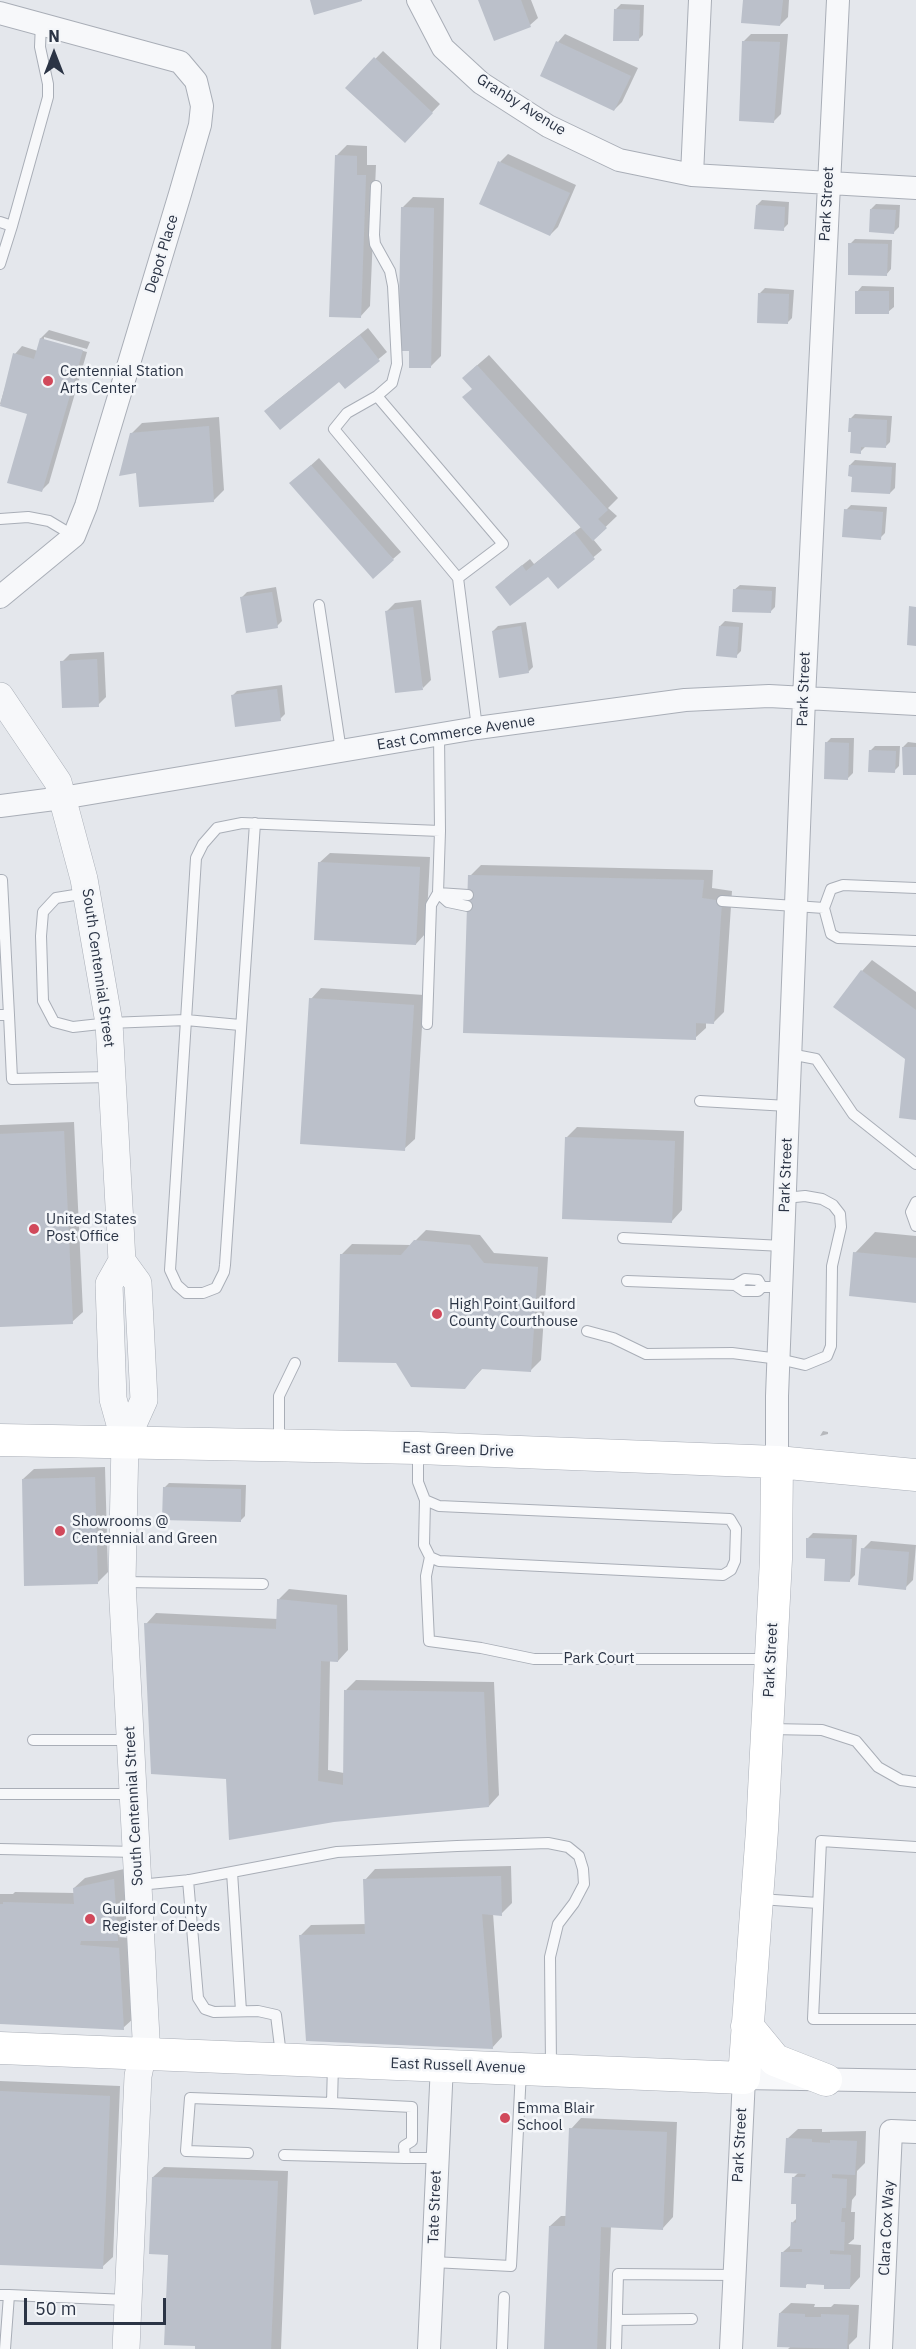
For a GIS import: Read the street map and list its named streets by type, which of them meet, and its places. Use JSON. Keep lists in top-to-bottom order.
{
  "streets": {
    "main road": ["Park Street", "East Green Drive", "East Russell Avenue"],
    "street": [
      "Granby Avenue",
      "Depot Place",
      "East Commerce Avenue",
      "South Centennial Street",
      "Tate Street",
      "Clara Cox Way"
    ],
    "lane": ["Park Court"]
  },
  "crossings": [
    ["Granby Avenue", "Park Street"],
    ["Park Street", "East Commerce Avenue"],
    ["Park Street", "East Green Drive"],
    ["Park Street", "Park Court"],
    ["Park Street", "East Russell Avenue"],
    ["East Commerce Avenue", "South Centennial Street"],
    ["South Centennial Street", "East Green Drive"],
    ["South Centennial Street", "East Russell Avenue"],
    ["East Russell Avenue", "Tate Street"]
  ],
  "places": [
    "Centennial Station Arts Center",
    "United States Post Office",
    "High Point Guilford County Courthouse",
    "Showrooms @ Centennial and Green",
    "Guilford County Register of Deeds",
    "Emma Blair School"
  ],
  "scale_bar": "50 m",
  "north": "top"
}
